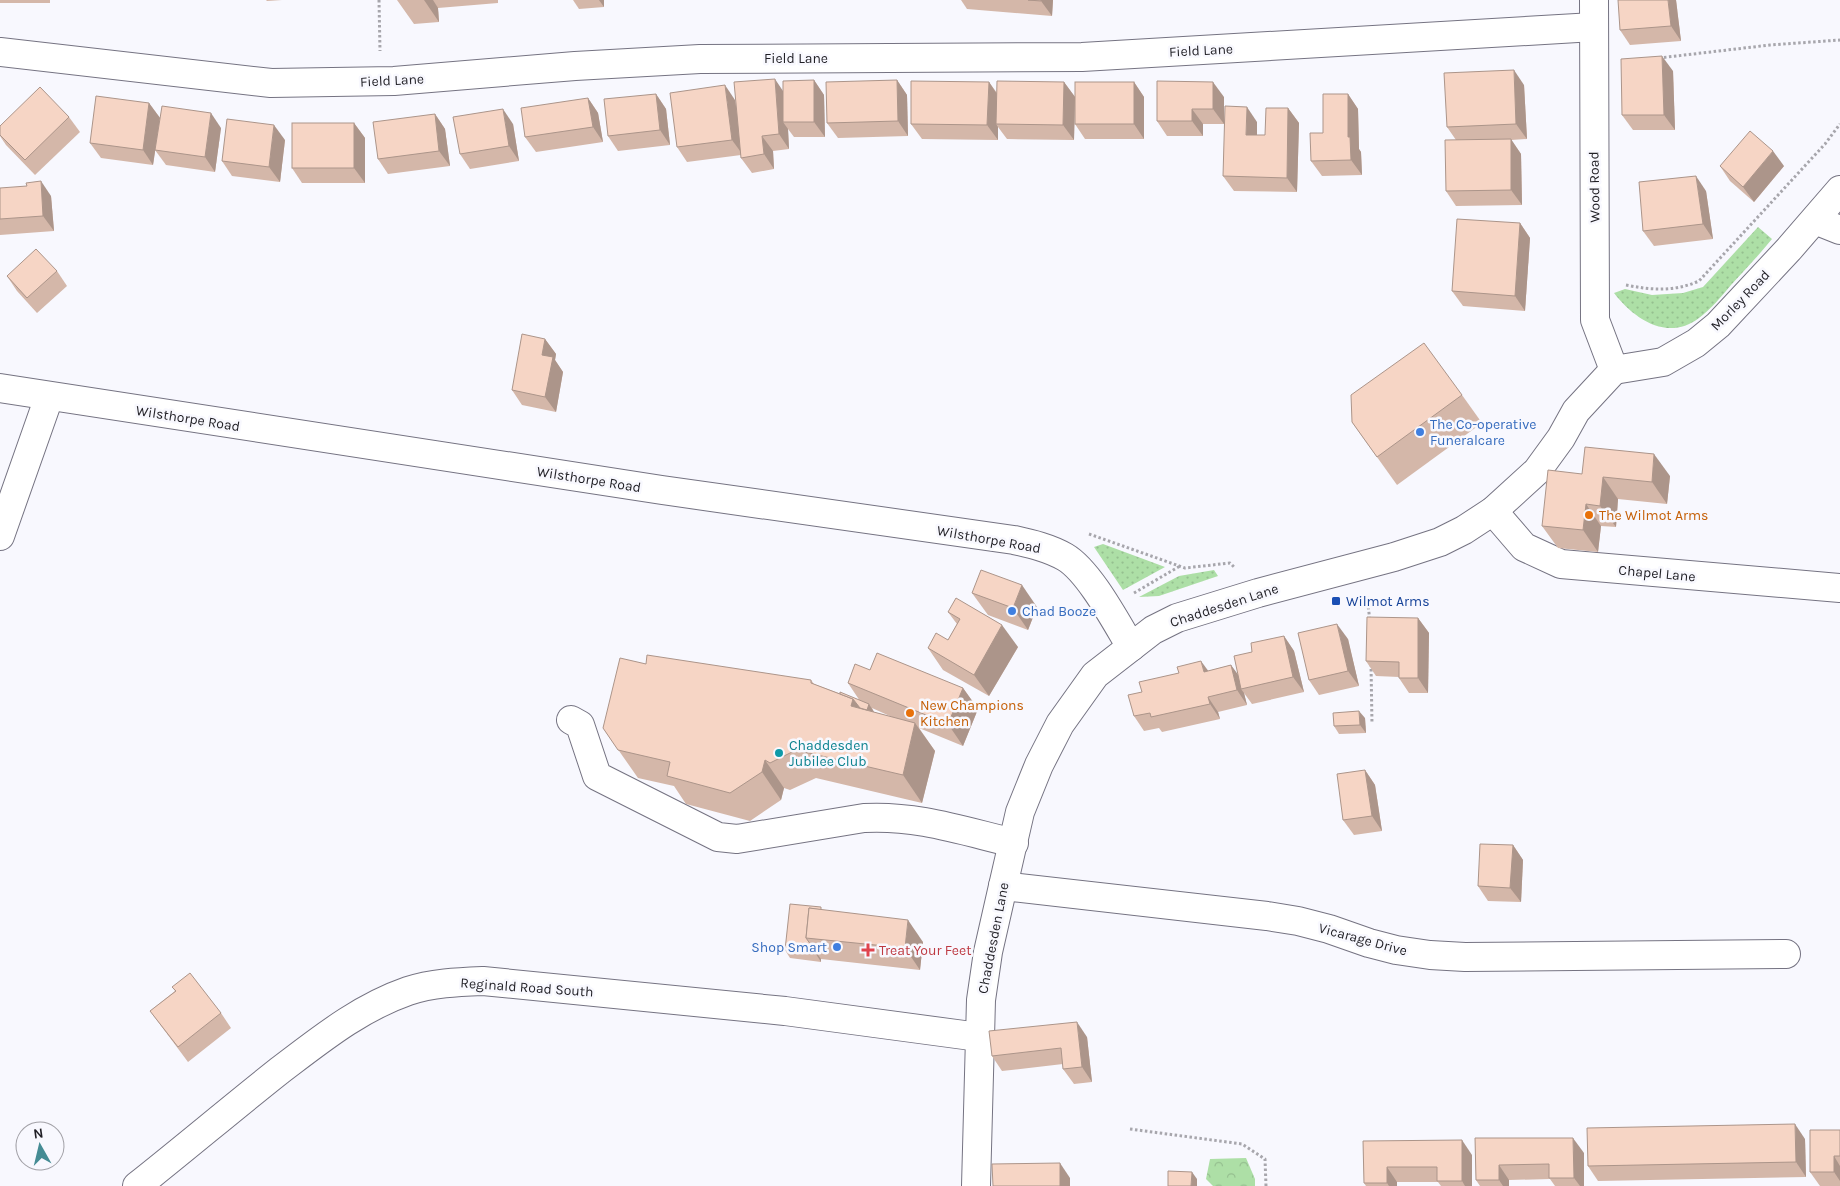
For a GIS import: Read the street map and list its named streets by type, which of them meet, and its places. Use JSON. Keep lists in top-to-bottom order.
{
  "streets": {
    "street": [
      "Field Lane",
      "Wood Road",
      "Morley Road",
      "Wilsthorpe Road",
      "Chapel Lane",
      "Chaddesden Lane",
      "Vicarage Drive",
      "Reginald Road South"
    ]
  },
  "crossings": [
    ["Field Lane", "Wood Road"],
    ["Wood Road", "Morley Road"],
    ["Wood Road", "Chaddesden Lane"],
    ["Morley Road", "Chaddesden Lane"],
    ["Wilsthorpe Road", "Chaddesden Lane"],
    ["Chapel Lane", "Chaddesden Lane"],
    ["Chaddesden Lane", "Vicarage Drive"],
    ["Chaddesden Lane", "Reginald Road South"]
  ],
  "places": {
    "other": [
      "The Co-operative Funeralcare",
      "The Wilmot Arms",
      "Chad Booze",
      "New Champions Kitchen",
      "Chaddesden Jubilee Club",
      "Shop Smart"
    ],
    "transit": ["Wilmot Arms"],
    "health": ["Treat Your Feet"]
  },
  "north": "top"
}
